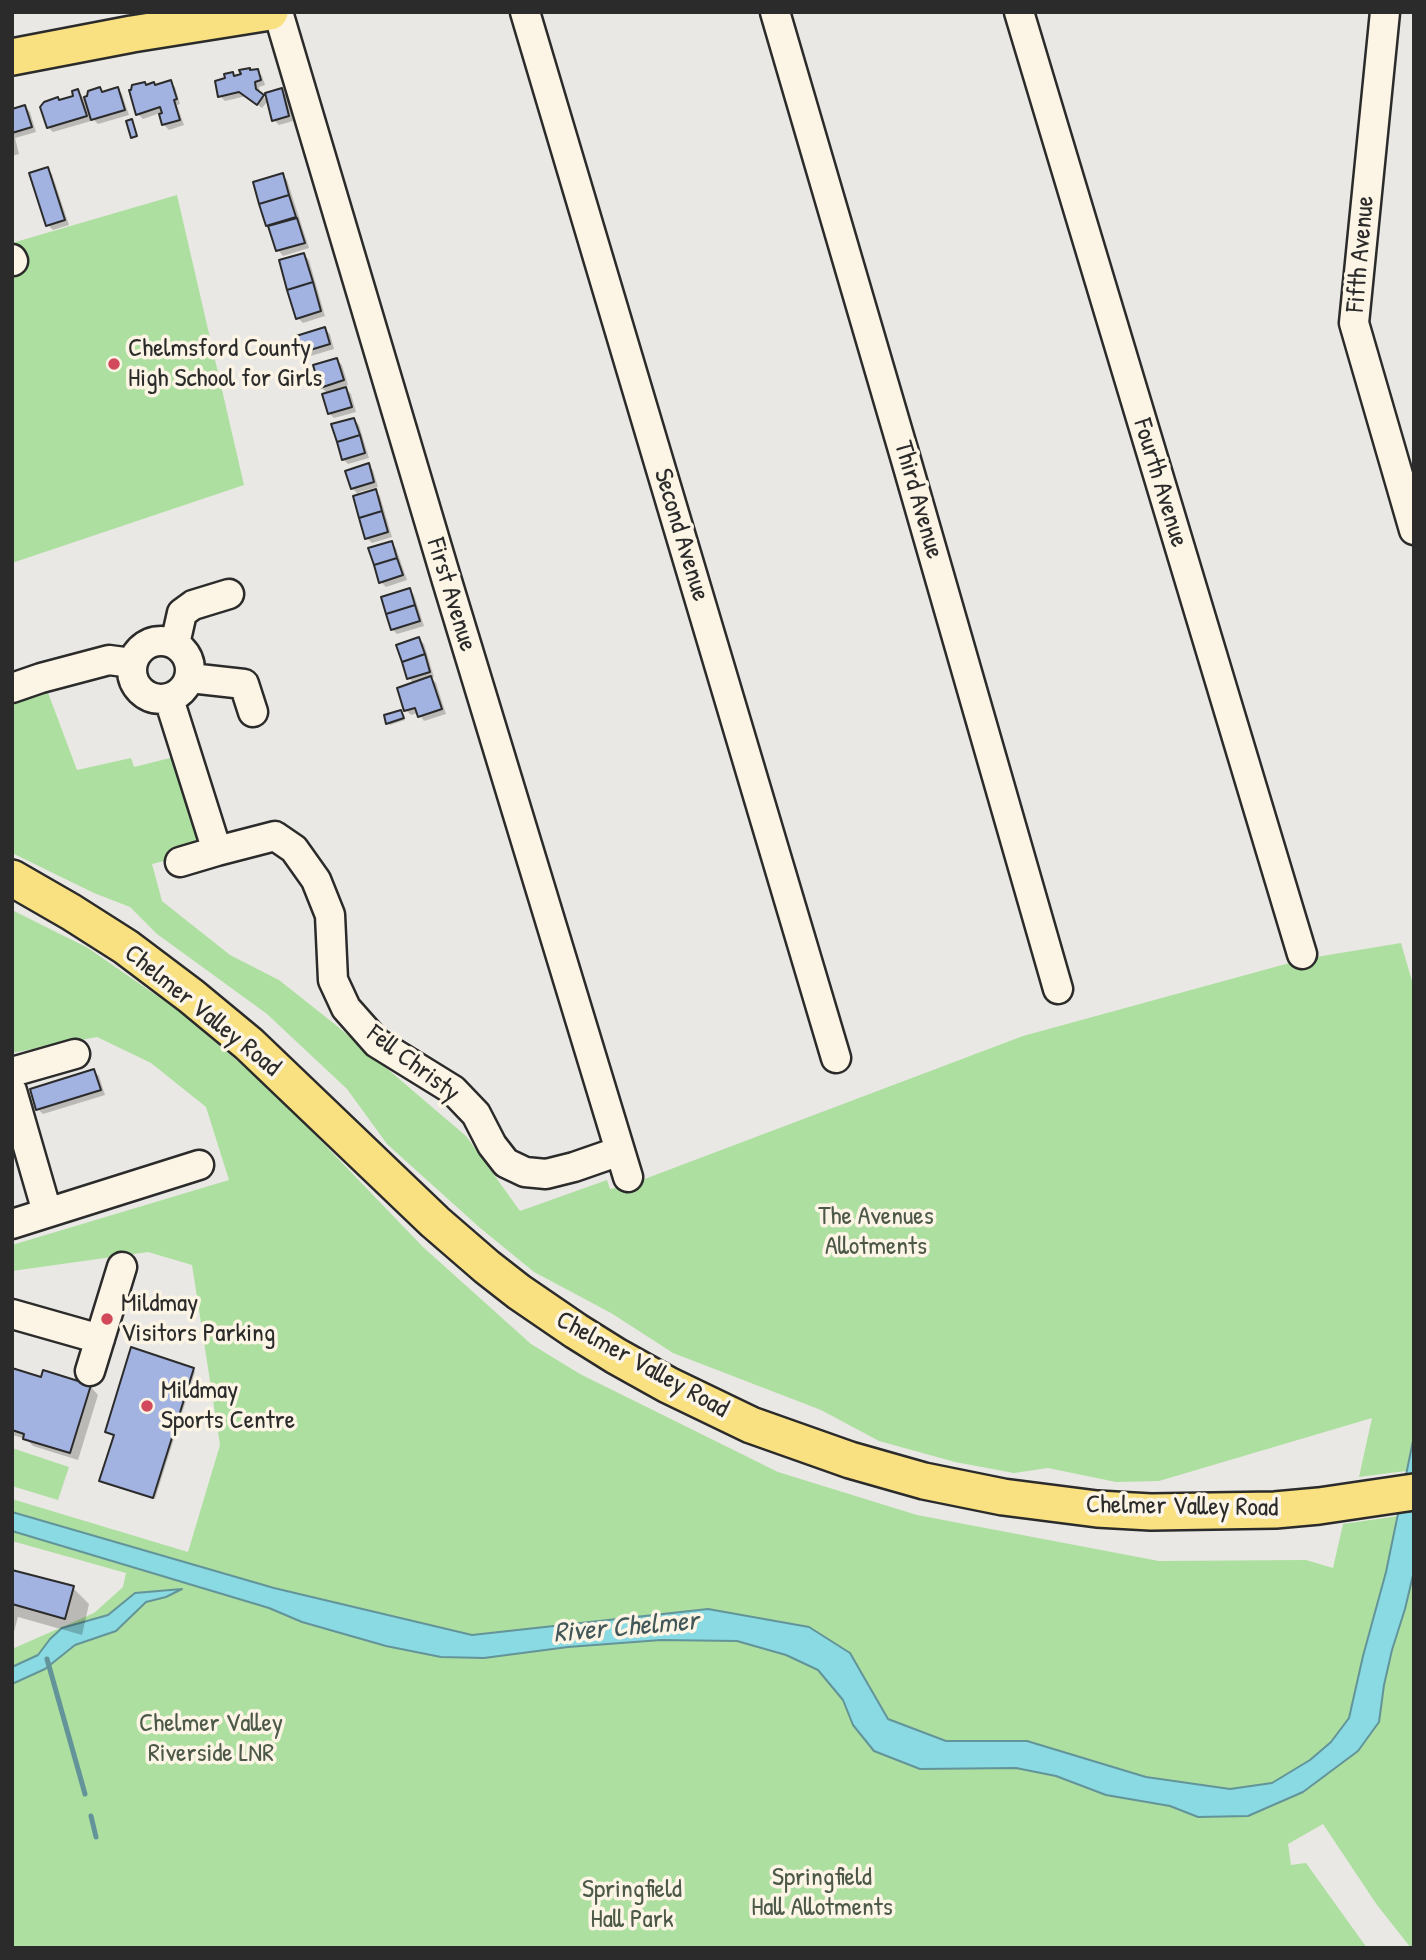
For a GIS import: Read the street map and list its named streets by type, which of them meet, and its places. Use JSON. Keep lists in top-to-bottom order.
{
  "streets": {
    "main road": ["Chelmer Valley Road"],
    "street": [
      "Fifth Avenue",
      "Fourth Avenue",
      "Third Avenue",
      "Second Avenue",
      "First Avenue",
      "Fell Christy"
    ]
  },
  "crossings": [
    ["First Avenue", "Fell Christy"]
  ],
  "water": ["River Chelmer"],
  "parks": [
    "The Avenues Allotments",
    "Chelmer Valley Riverside LNR",
    "Springfield Hall Allotments",
    "Springfield Hall Park"
  ],
  "places": ["Chelmsford County High School for Girls", "Mildmay Visitors Parking", "Mildmay Sports Centre"]
}
